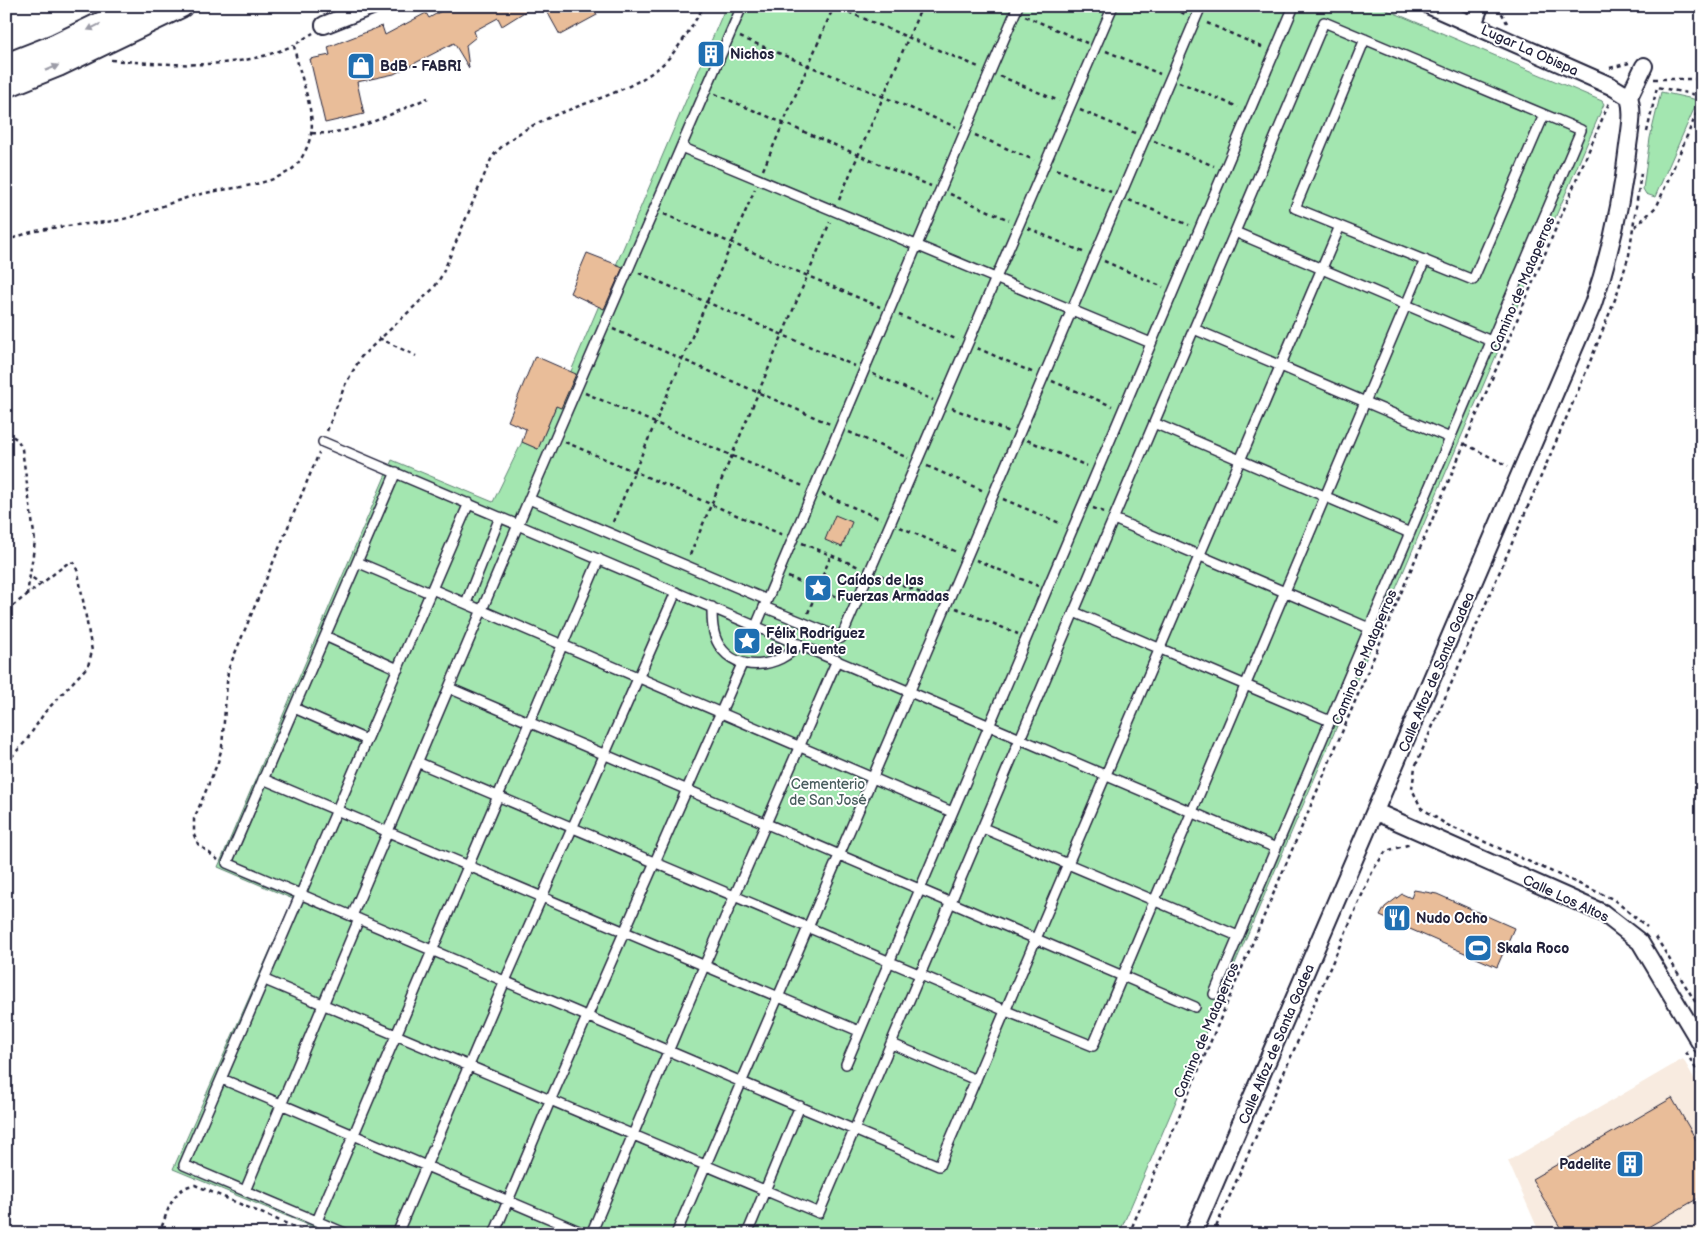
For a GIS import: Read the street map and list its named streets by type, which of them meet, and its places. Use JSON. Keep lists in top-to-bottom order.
{
  "streets": {
    "street": ["Lugar La Obispa", "Calle Alfoz de Santa Gadea", "Calle Los Altos"],
    "path": ["Camino de Mataperros"]
  },
  "crossings": [
    ["Lugar La Obispa", "Camino de Mataperros"],
    ["Lugar La Obispa", "Calle Alfoz de Santa Gadea"],
    ["Calle Alfoz de Santa Gadea", "Calle Los Altos"]
  ],
  "parks": ["Cementerio de San José"],
  "places": {
    "building": ["Nichos", "Padelite"],
    "shop": ["BdB - FABRI"],
    "place": ["Caídos de las Fuerzas Armadas", "Félix Rodríguez de la Fuente"],
    "restaurant": ["Nudo Ocho"],
    "sports": ["Skala Roco"]
  }
}
